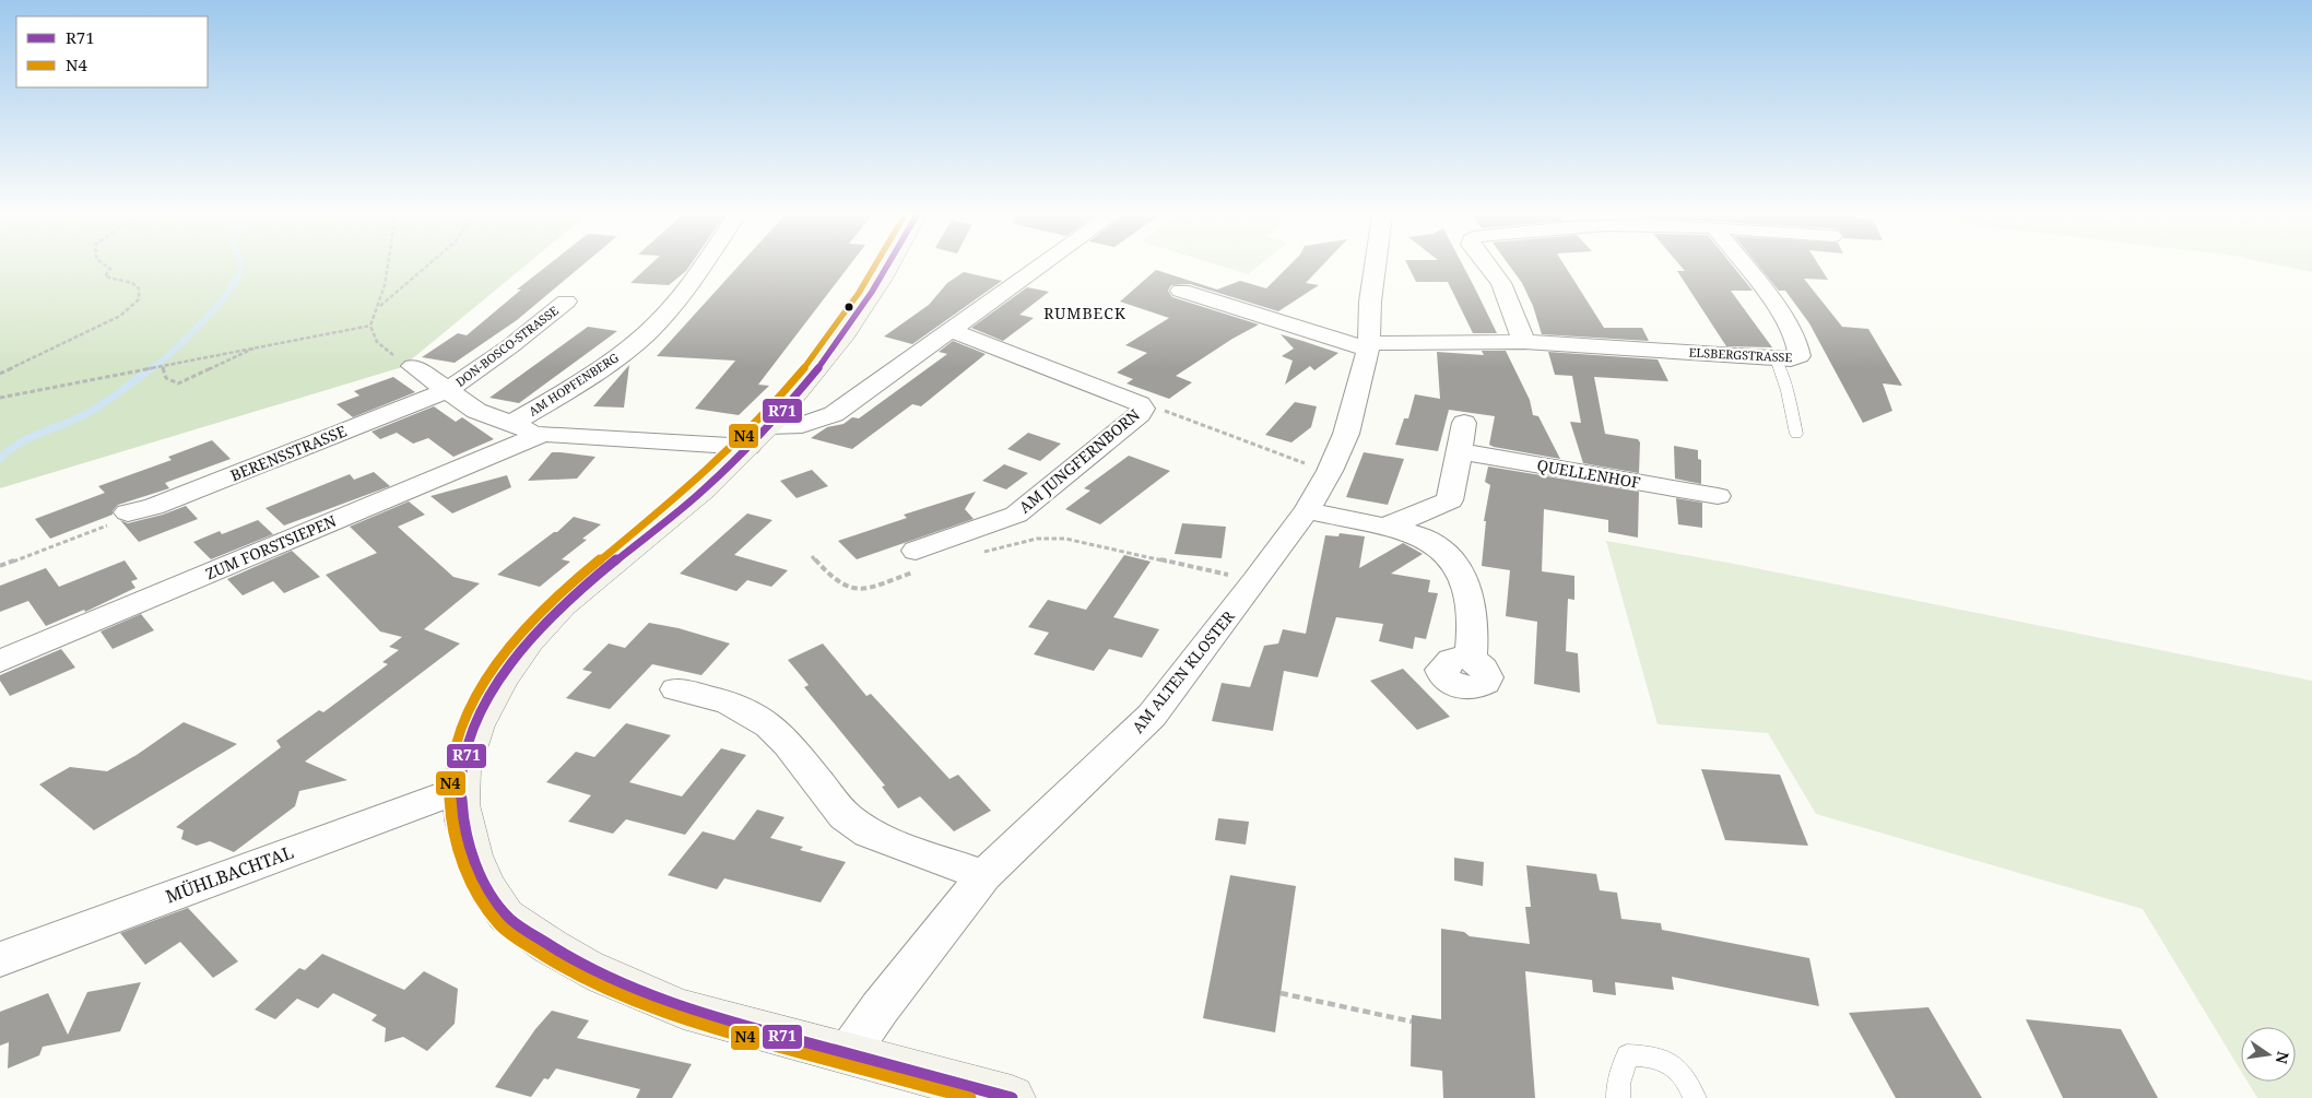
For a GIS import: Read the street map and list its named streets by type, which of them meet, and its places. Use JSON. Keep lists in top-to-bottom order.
{
  "streets": {
    "street": [
      "DON-BOSCO-STRASSE",
      "ELSBERGSTRASSE",
      "AM HOPFENBERG",
      "BERENSSTRASSE",
      "AM JUNGFERNBORN",
      "QUELLENHOF",
      "ZUM FORSTSIEPEN",
      "AM ALTEN KLOSTER",
      "MÜHLBACHTAL"
    ]
  },
  "crossings": [
    ["DON-BOSCO-STRASSE", "BERENSSTRASSE"],
    ["DON-BOSCO-STRASSE", "ZUM FORSTSIEPEN"],
    ["ELSBERGSTRASSE", "AM ALTEN KLOSTER"],
    ["AM HOPFENBERG", "ZUM FORSTSIEPEN"],
    ["BERENSSTRASSE", "ZUM FORSTSIEPEN"],
    ["AM JUNGFERNBORN", "ZUM FORSTSIEPEN"]
  ],
  "districts": ["RUMBECK"],
  "lines": ["transit line R71", "transit line N4"],
  "legend": ["R71", "N4"],
  "north": "right"
}
